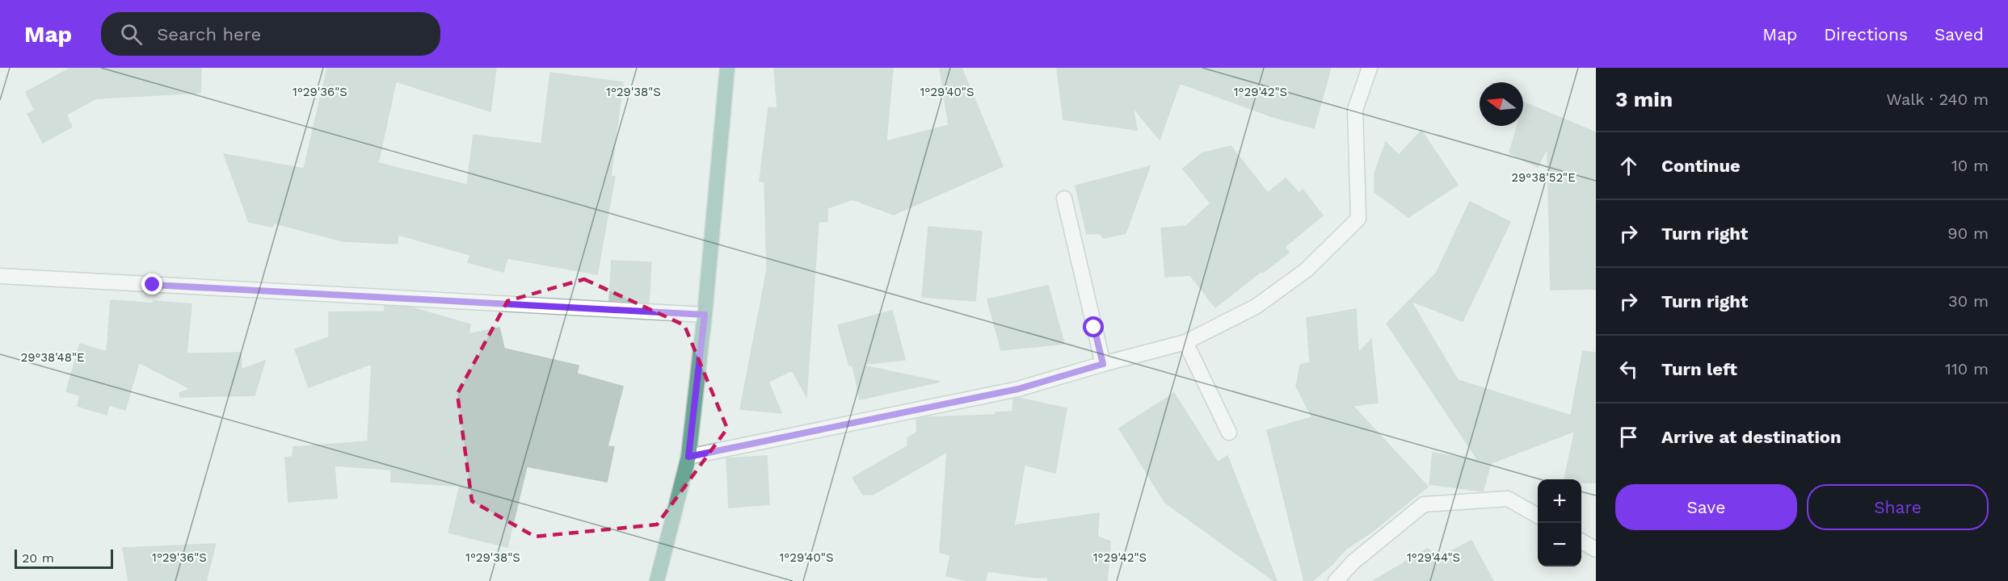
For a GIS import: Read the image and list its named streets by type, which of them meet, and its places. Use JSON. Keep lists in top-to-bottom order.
{
  "scale_bar": "20 m",
  "north": "left",
  "page": {
    "header": "Map",
    "search": "Search here",
    "nav": ["Map", "Directions", "Saved"],
    "heading": ["3 min", "Walk · 240 m"],
    "list": [
      ["Continue", "10 m"],
      ["Turn right", "90 m"],
      ["Turn right", "30 m"],
      ["Turn left", "110 m"],
      "Arrive at destination"
    ],
    "buttons": ["Save", "Share"],
    "map_buttons": ["+", "−"],
    "scale": "20 m"
  },
  "coordinates": [
    "1°29'36\"S",
    "1°29'38\"S",
    "1°29'40\"S",
    "1°29'42\"S",
    "29°38'52\"E",
    "29°38'48\"E",
    "1°29'44\"S"
  ]
}
